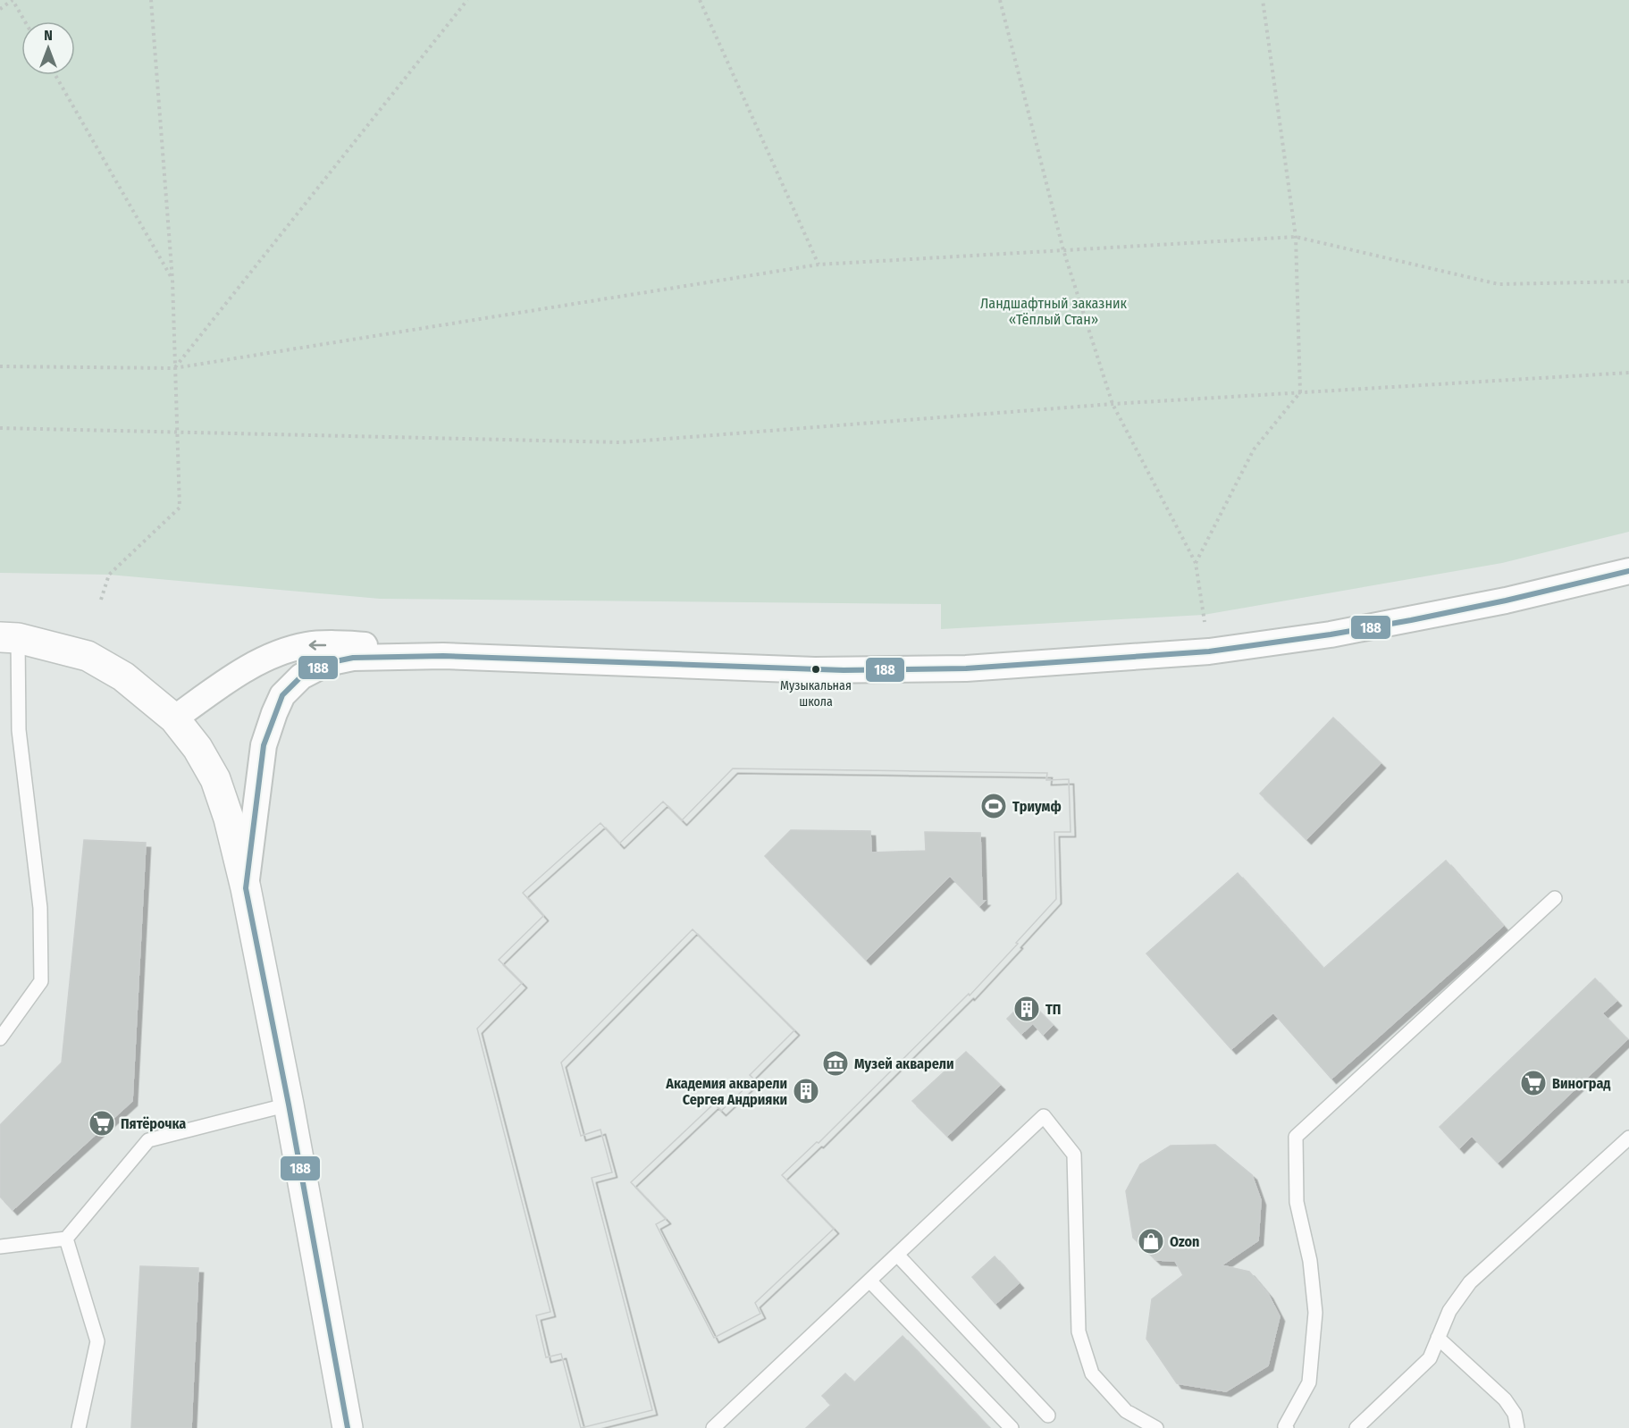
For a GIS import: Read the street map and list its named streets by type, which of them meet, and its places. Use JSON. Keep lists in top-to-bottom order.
{
  "parks": ["Ландшафтный заказник «Тёплый Стан»"],
  "places": {
    "other": ["Музыкальная школа"],
    "sports": ["Триумф"],
    "building": ["ТП", "Академия акварели Сергея Андрияки"],
    "museum": ["Музей акварели"],
    "supermarket": ["Виноград", "Пятёрочка"],
    "shop": ["Ozon"]
  },
  "lines": ["transit line 188"],
  "north": "top"
}
